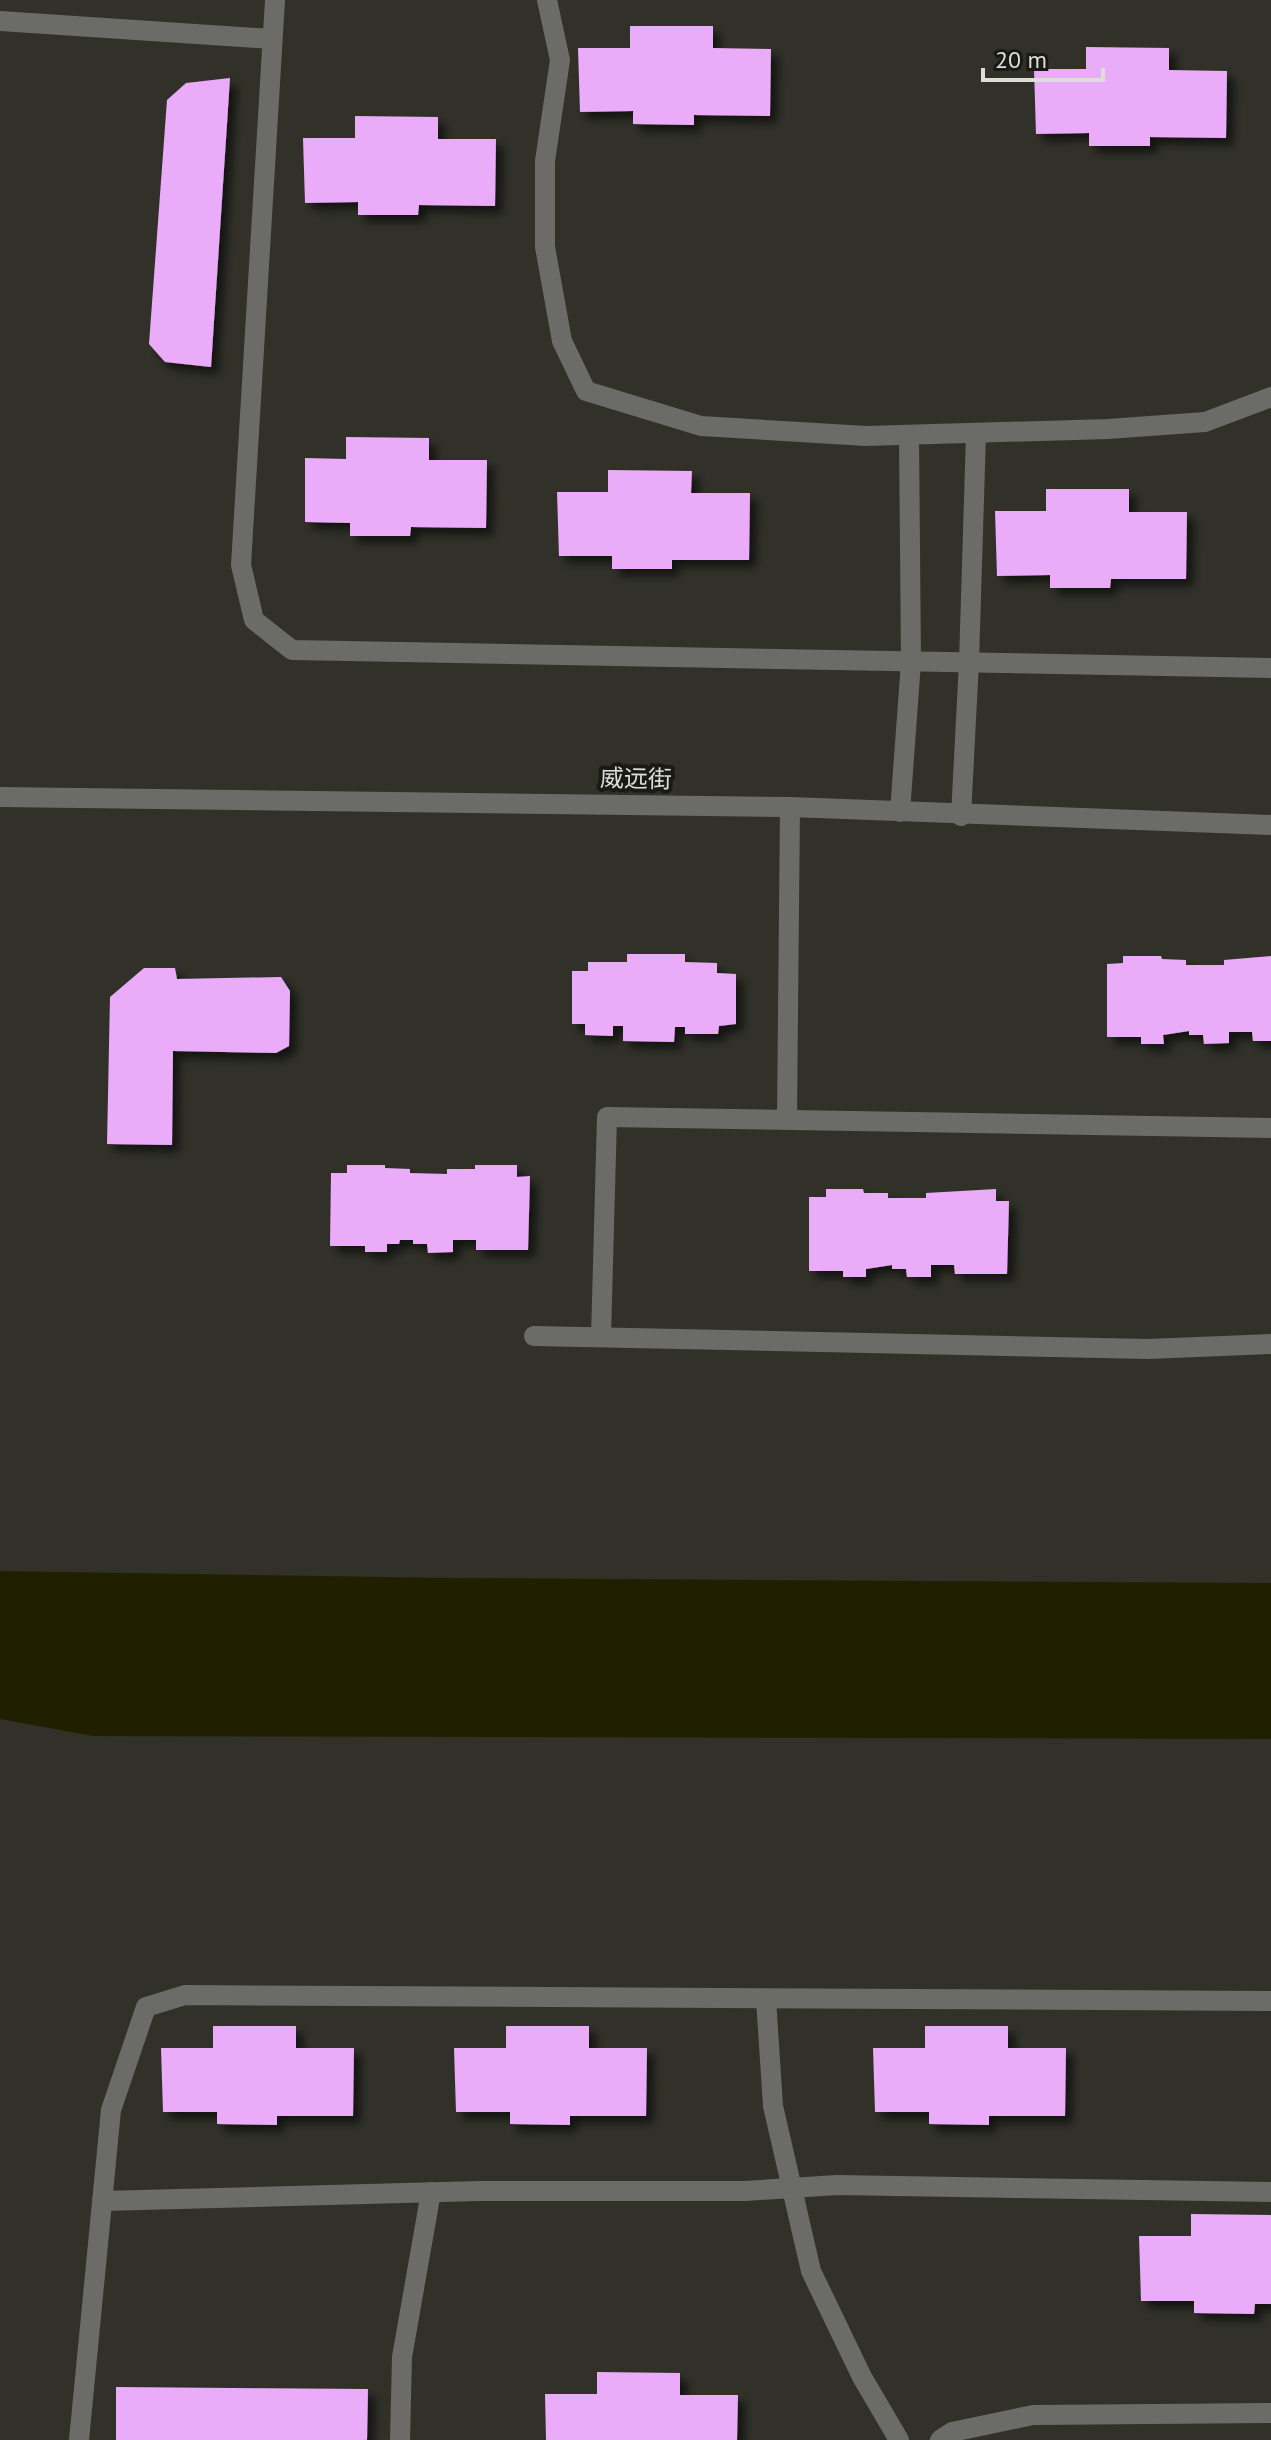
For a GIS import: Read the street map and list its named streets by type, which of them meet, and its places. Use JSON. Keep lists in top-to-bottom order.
{
  "streets": {
    "street": ["威远街"]
  },
  "scale_bar": "20 m"
}
